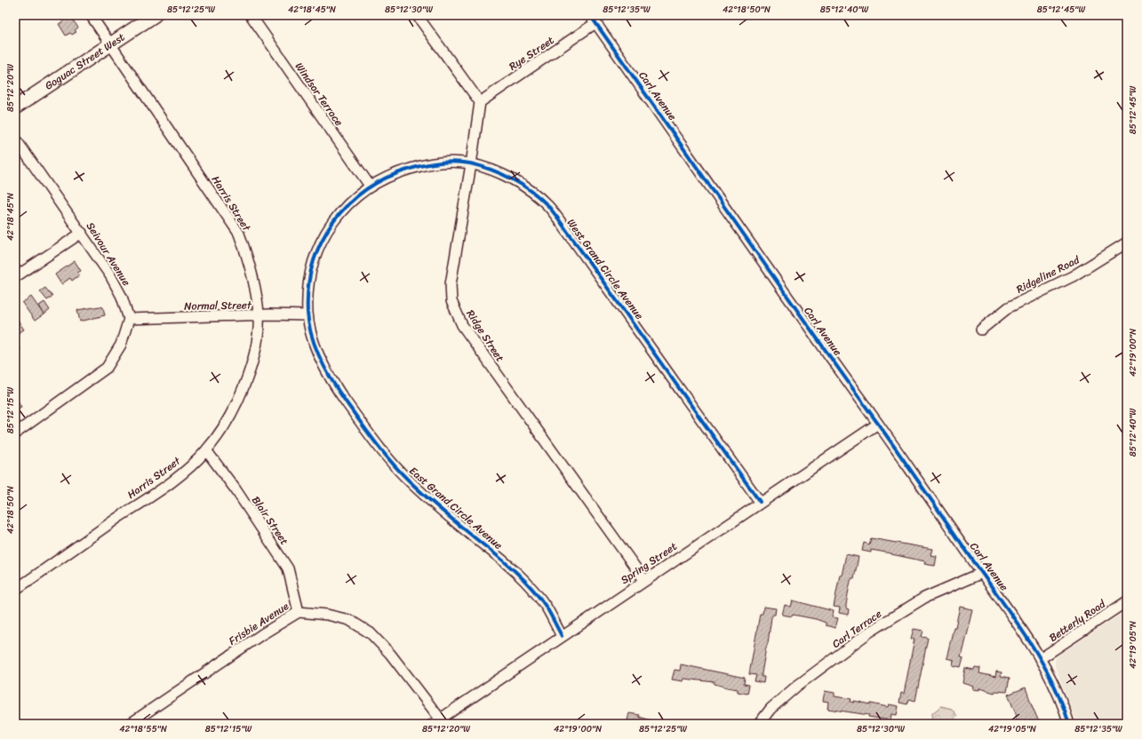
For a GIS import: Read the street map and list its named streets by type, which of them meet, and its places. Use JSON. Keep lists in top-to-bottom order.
{
  "streets": {
    "street": [
      "Rye Street",
      "Goguac Street West",
      "Windsor Terrace",
      "Carl Avenue",
      "Harris Street",
      "Seivour Avenue",
      "West Grand Circle Avenue",
      "Ridgeline Road",
      "Normal Street",
      "Ridge Street",
      "East Grand Circle Avenue",
      "Blair Street",
      "Spring Street",
      "Betterly Road",
      "Frisbie Avenue",
      "Carl Terrace"
    ]
  },
  "crossings": [
    ["Rye Street", "Carl Avenue"],
    ["Rye Street", "Ridge Street"],
    ["Goguac Street West", "Harris Street"],
    ["Windsor Terrace", "West Grand Circle Avenue"],
    ["Windsor Terrace", "East Grand Circle Avenue"],
    ["Carl Avenue", "Spring Street"],
    ["Carl Avenue", "Betterly Road"],
    ["Carl Avenue", "Carl Terrace"],
    ["Harris Street", "Normal Street"],
    ["Harris Street", "Blair Street"],
    ["Seivour Avenue", "Normal Street"],
    ["West Grand Circle Avenue", "Ridge Street"],
    ["West Grand Circle Avenue", "East Grand Circle Avenue"],
    ["West Grand Circle Avenue", "Spring Street"],
    ["Normal Street", "East Grand Circle Avenue"],
    ["Ridge Street", "Spring Street"],
    ["East Grand Circle Avenue", "Spring Street"],
    ["Blair Street", "Frisbie Avenue"],
    ["Spring Street", "Frisbie Avenue"]
  ],
  "coordinates": [
    "85°12'25\"W",
    "42°18'45\"N",
    "85°12'30\"W",
    "85°12'35\"W",
    "42°18'50\"N",
    "85°12'40\"W",
    "85°12'45\"W",
    "85°12'20\"W",
    "42°19'00\"N",
    "85°12'15\"W",
    "42°19'05\"N",
    "42°18'55\"N"
  ]
}
